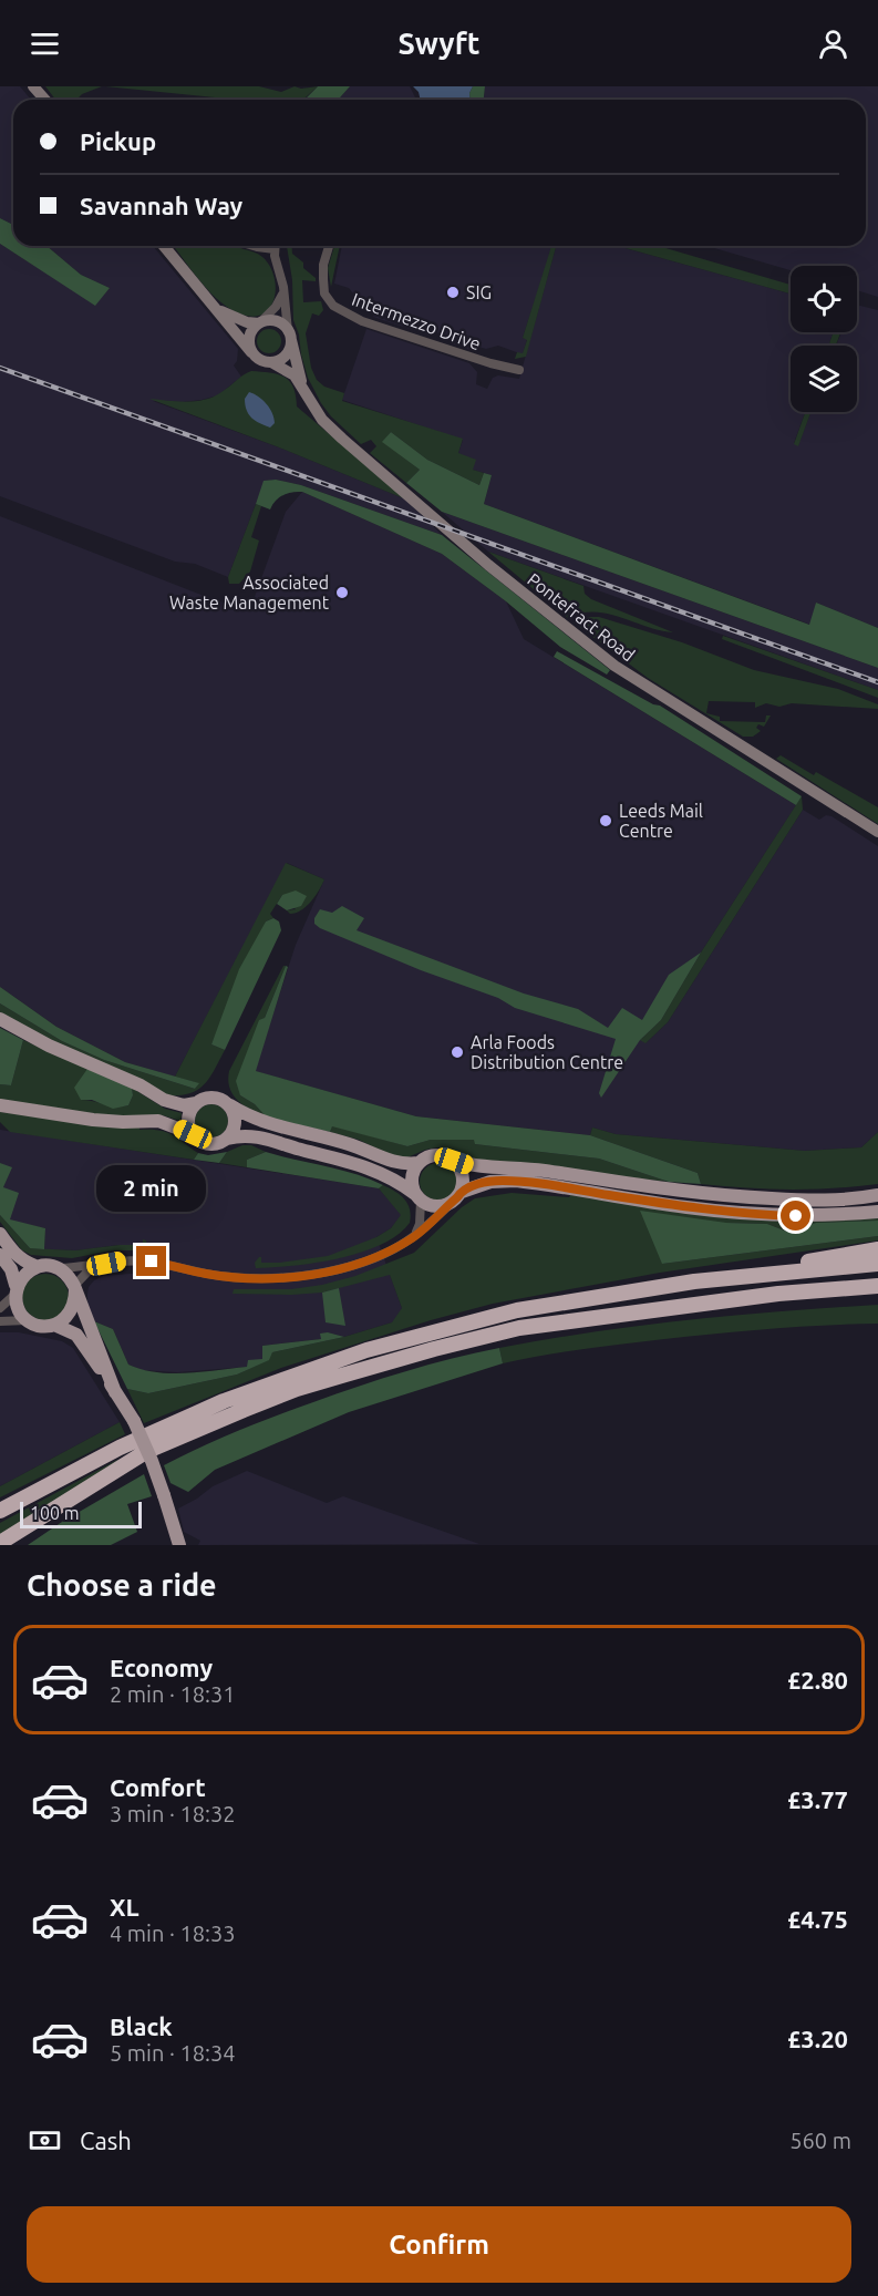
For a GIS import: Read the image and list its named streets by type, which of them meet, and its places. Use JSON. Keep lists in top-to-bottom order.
{
  "streets": {
    "main road": ["Pontefract Road"],
    "street": ["Intermezzo Drive"]
  },
  "places": [
    "SIG",
    "Associated Waste Management",
    "Leeds Mail Centre",
    "Arla Foods Distribution Centre"
  ],
  "scale_bar": "100 m",
  "page": {
    "header": "Swyft",
    "banner": ["Pickup", "Savannah Way"],
    "bubble": "2 min",
    "scale": "100 m",
    "heading": "Choose a ride",
    "list": [
      {
        "name": "Economy",
        "note": "2 min · 18:31",
        "value": "£2.80"
      },
      {
        "name": "Comfort",
        "note": "3 min · 18:32",
        "value": "£3.77"
      },
      {
        "name": "XL",
        "note": "4 min · 18:33",
        "value": "£4.75"
      },
      {
        "name": "Black",
        "note": "5 min · 18:34",
        "value": "£3.20"
      }
    ],
    "pay": ["Cash", "560 m"],
    "buttons": "Confirm"
  }
}
